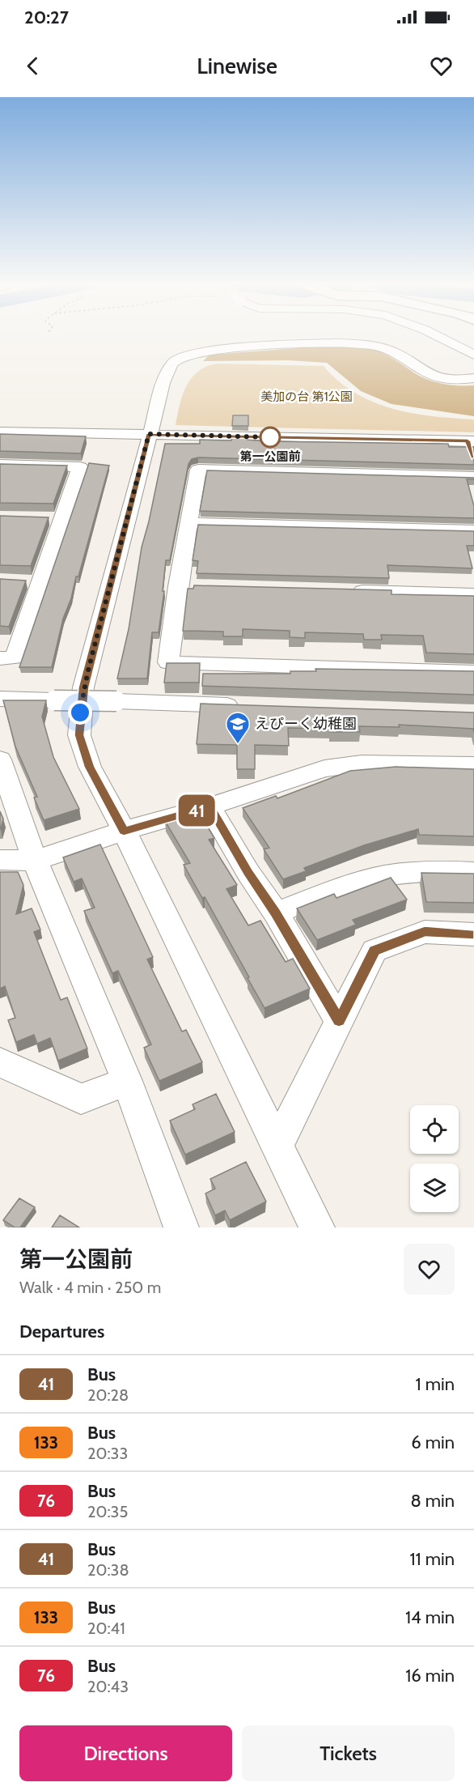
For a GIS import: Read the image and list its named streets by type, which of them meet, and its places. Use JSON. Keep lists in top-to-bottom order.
{
  "parks": ["美加の台 第1公園"],
  "places": {
    "other": ["第一公園前"],
    "school or university": ["えぴーく幼稚園"]
  },
  "lines": ["bus line 41"],
  "page": {
    "status": "20:27",
    "header": "Linewise",
    "on_map": "41",
    "heading": [
      ["第一公園前", "Walk · 4 min · 250 m"],
      "Departures"
    ],
    "list": [
      {
        "mark": "41",
        "name": "Bus",
        "note": "20:28",
        "value": "1 min"
      },
      {
        "mark": "133",
        "name": "Bus",
        "note": "20:33",
        "value": "6 min"
      },
      {
        "mark": "76",
        "name": "Bus",
        "note": "20:35",
        "value": "8 min"
      },
      {
        "mark": "41",
        "name": "Bus",
        "note": "20:38",
        "value": "11 min"
      },
      {
        "mark": "133",
        "name": "Bus",
        "note": "20:41",
        "value": "14 min"
      },
      {
        "mark": "76",
        "name": "Bus",
        "note": "20:43",
        "value": "16 min"
      }
    ],
    "buttons": ["Directions", "Tickets"]
  }
}
